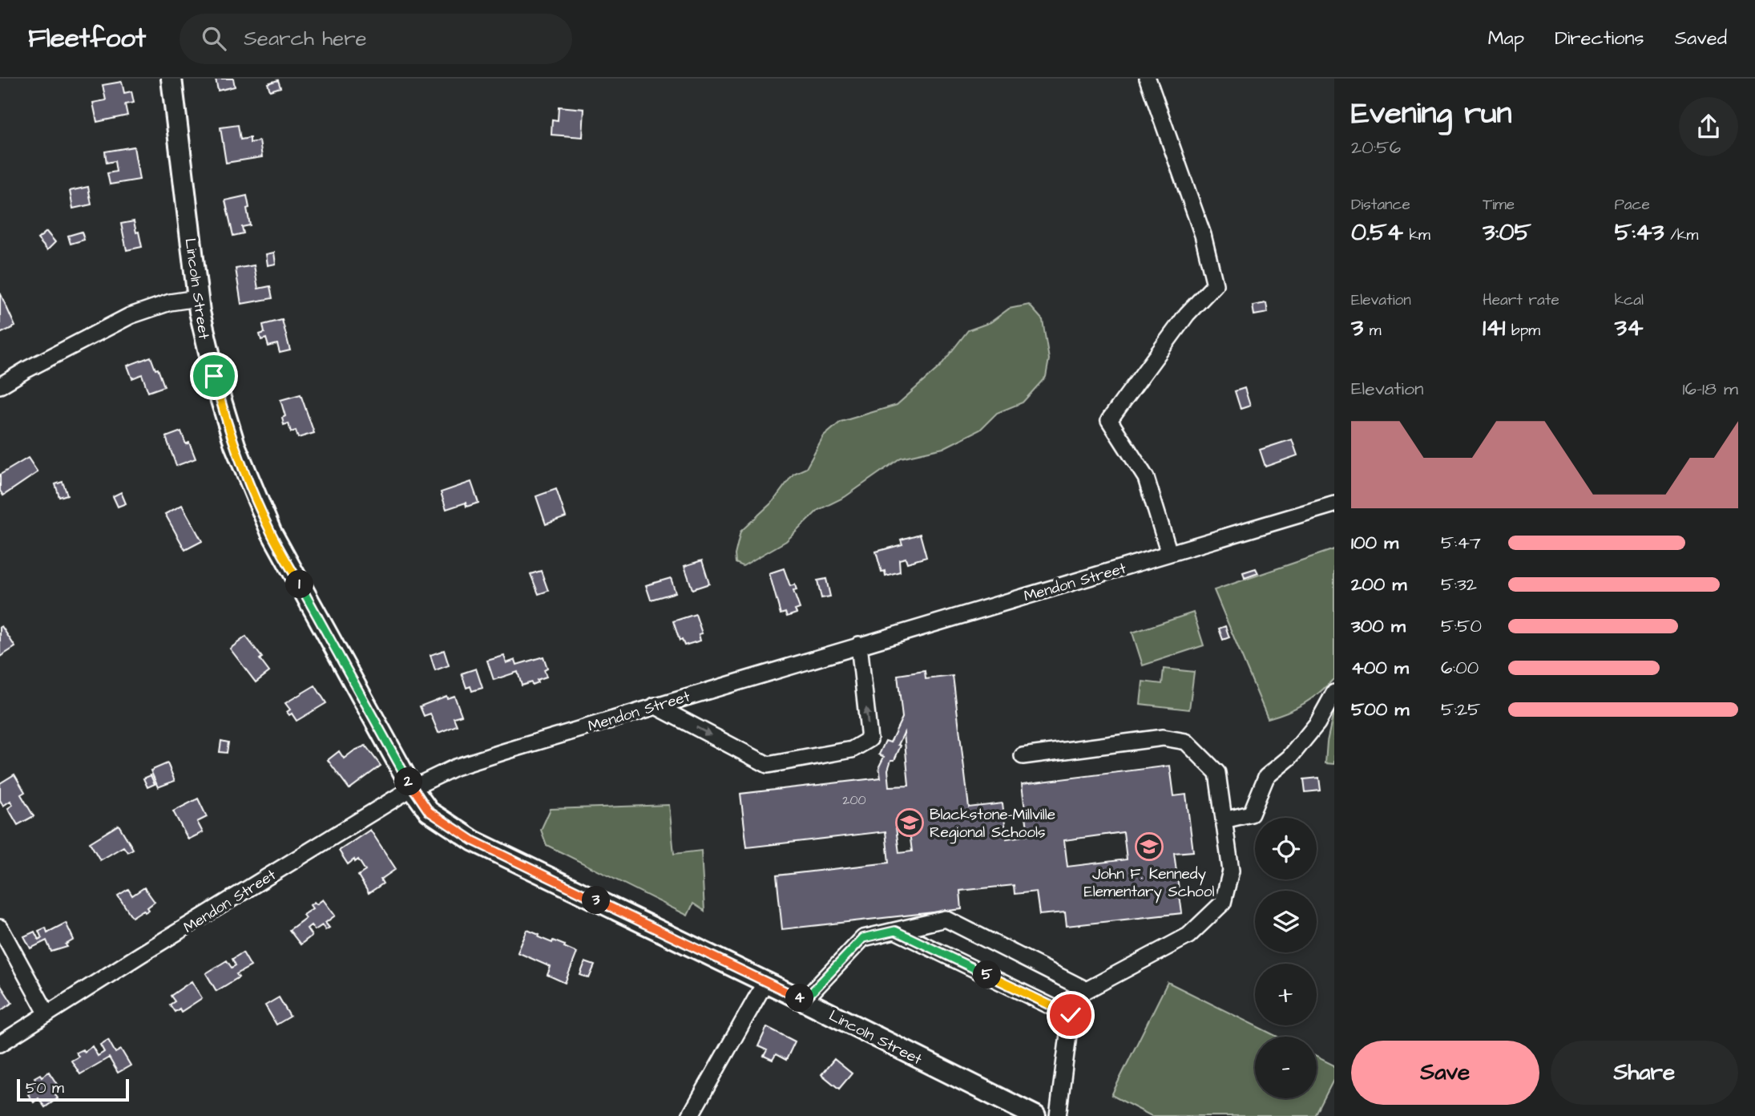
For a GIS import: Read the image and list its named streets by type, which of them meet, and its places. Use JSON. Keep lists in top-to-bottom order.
{
  "streets": {
    "main road": ["Lincoln Street"],
    "street": ["Mendon Street"]
  },
  "crossings": [
    ["Lincoln Street", "Mendon Street"]
  ],
  "places": {
    "school or university": ["Blackstone-Millville Regional Schools", "John F. Kennedy Elementary School"]
  },
  "house_numbers": ["200"],
  "scale_bar": "50 m",
  "page": {
    "header": "Fleetfoot",
    "search": "Search here",
    "nav": ["Map", "Directions", "Saved"],
    "heading": ["Evening run", "20:56"],
    "stats": [
      ["Distance", "0.54 km"],
      ["Time", "3:05"],
      ["Pace", "5:43 /km"],
      ["Elevation", "3 m"],
      ["Heart rate", "141 bpm"],
      ["kcal", "34"]
    ],
    "chart": ["Elevation", "16–18 m"],
    "list": [
      {
        "name": "100 m",
        "note": "5:47"
      },
      {
        "name": "200 m",
        "note": "5:32"
      },
      {
        "name": "300 m",
        "note": "5:50"
      },
      {
        "name": "400 m",
        "note": "6:00"
      },
      {
        "name": "500 m",
        "note": "5:25"
      }
    ],
    "pins": [
      "1",
      "2",
      "3",
      "5",
      "4"
    ],
    "map_buttons": ["+", "−"],
    "buttons": ["Save", "Share"],
    "scale": "50 m"
  }
}
